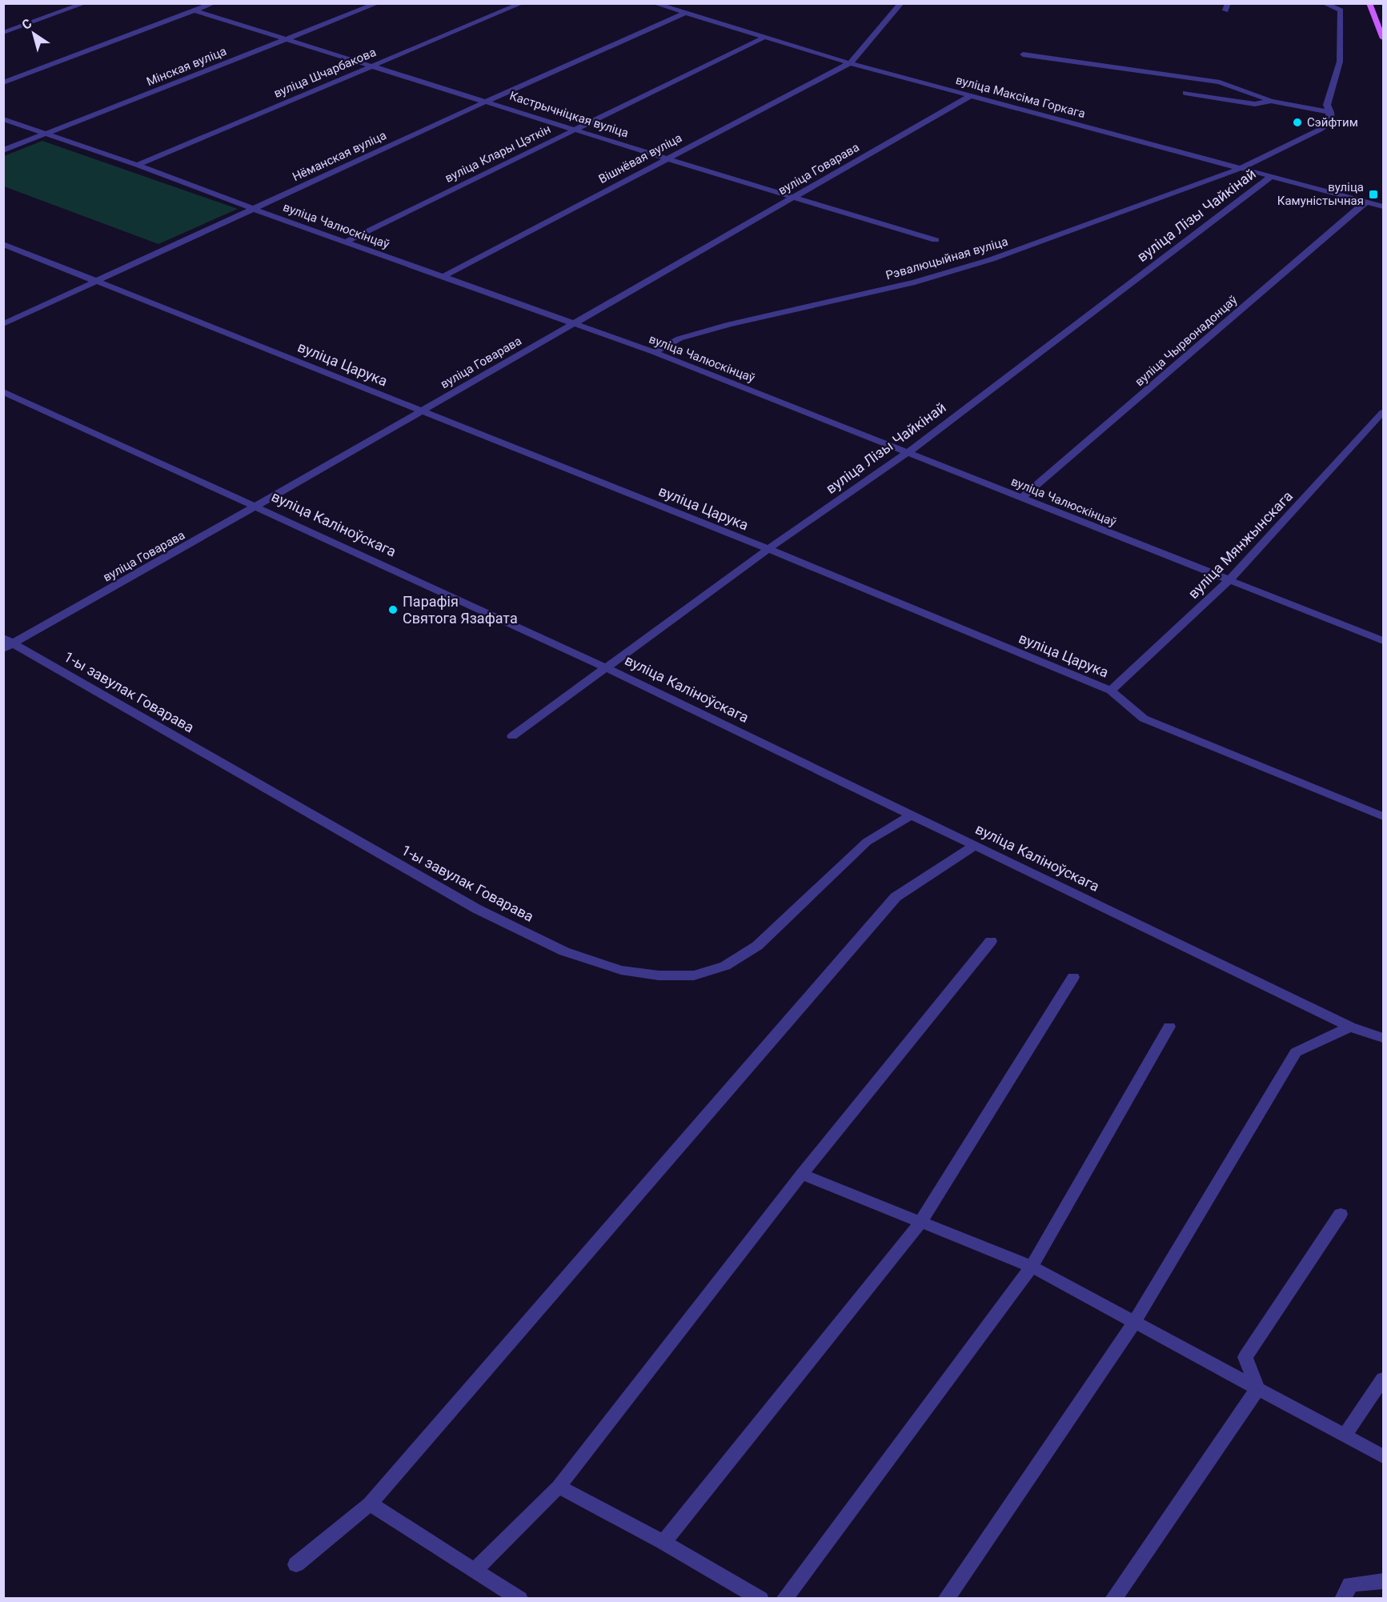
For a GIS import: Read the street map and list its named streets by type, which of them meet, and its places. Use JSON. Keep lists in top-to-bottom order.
{
  "streets": {
    "street": [
      "Мінская вуліца",
      "вуліца Шчарбакова",
      "вуліца Максіма Горкага",
      "Кастрычніцкая вуліца",
      "вуліца Клары Цэткін",
      "Нёманская вуліца",
      "Вішнёвая вуліца",
      "вуліца Говарава",
      "вуліца Лізы Чайкінай",
      "вуліца Чалюскінцаў",
      "Рэвалюцыйная вуліца",
      "вуліца Чырвонадонцаў",
      "вуліца Царука",
      "вуліца Каліноўскага",
      "вуліца Мянжынскага",
      "1-ы завулак Говарава"
    ]
  },
  "crossings": [
    ["Мінская вуліца", "Кастрычніцкая вуліца"],
    ["Мінская вуліца", "вуліца Чалюскінцаў"],
    ["вуліца Шчарбакова", "Кастрычніцкая вуліца"],
    ["вуліца Шчарбакова", "вуліца Чалюскінцаў"],
    ["вуліца Максіма Горкага", "вуліца Клары Цэткін"],
    ["вуліца Максіма Горкага", "Нёманская вуліца"],
    ["вуліца Максіма Горкага", "Вішнёвая вуліца"],
    ["вуліца Максіма Горкага", "вуліца Говарава"],
    ["вуліца Максіма Горкага", "вуліца Лізы Чайкінай"],
    ["вуліца Максіма Горкага", "Рэвалюцыйная вуліца"],
    ["вуліца Максіма Горкага", "вуліца Чырвонадонцаў"],
    ["Кастрычніцкая вуліца", "вуліца Клары Цэткін"],
    ["Кастрычніцкая вуліца", "Нёманская вуліца"],
    ["Кастрычніцкая вуліца", "Вішнёвая вуліца"],
    ["Кастрычніцкая вуліца", "вуліца Говарава"],
    ["вуліца Клары Цэткін", "вуліца Чалюскінцаў"],
    ["Нёманская вуліца", "вуліца Чалюскінцаў"],
    ["Нёманская вуліца", "вуліца Царука"],
    ["Вішнёвая вуліца", "вуліца Чалюскінцаў"],
    ["вуліца Говарава", "вуліца Чалюскінцаў"],
    ["вуліца Говарава", "вуліца Царука"],
    ["вуліца Говарава", "вуліца Каліноўскага"],
    ["вуліца Говарава", "1-ы завулак Говарава"],
    ["вуліца Лізы Чайкінай", "вуліца Чалюскінцаў"],
    ["вуліца Лізы Чайкінай", "вуліца Царука"],
    ["вуліца Лізы Чайкінай", "вуліца Каліноўскага"],
    ["вуліца Чалюскінцаў", "Рэвалюцыйная вуліца"],
    ["вуліца Чалюскінцаў", "вуліца Чырвонадонцаў"],
    ["вуліца Чалюскінцаў", "вуліца Мянжынскага"],
    ["вуліца Царука", "вуліца Мянжынскага"],
    ["вуліца Каліноўскага", "1-ы завулак Говарава"]
  ],
  "places": {
    "other": ["Сэйфтим", "Парафія Святога Язафата"],
    "transit": ["вуліца Камуністычная"]
  },
  "north": "top left"
}
